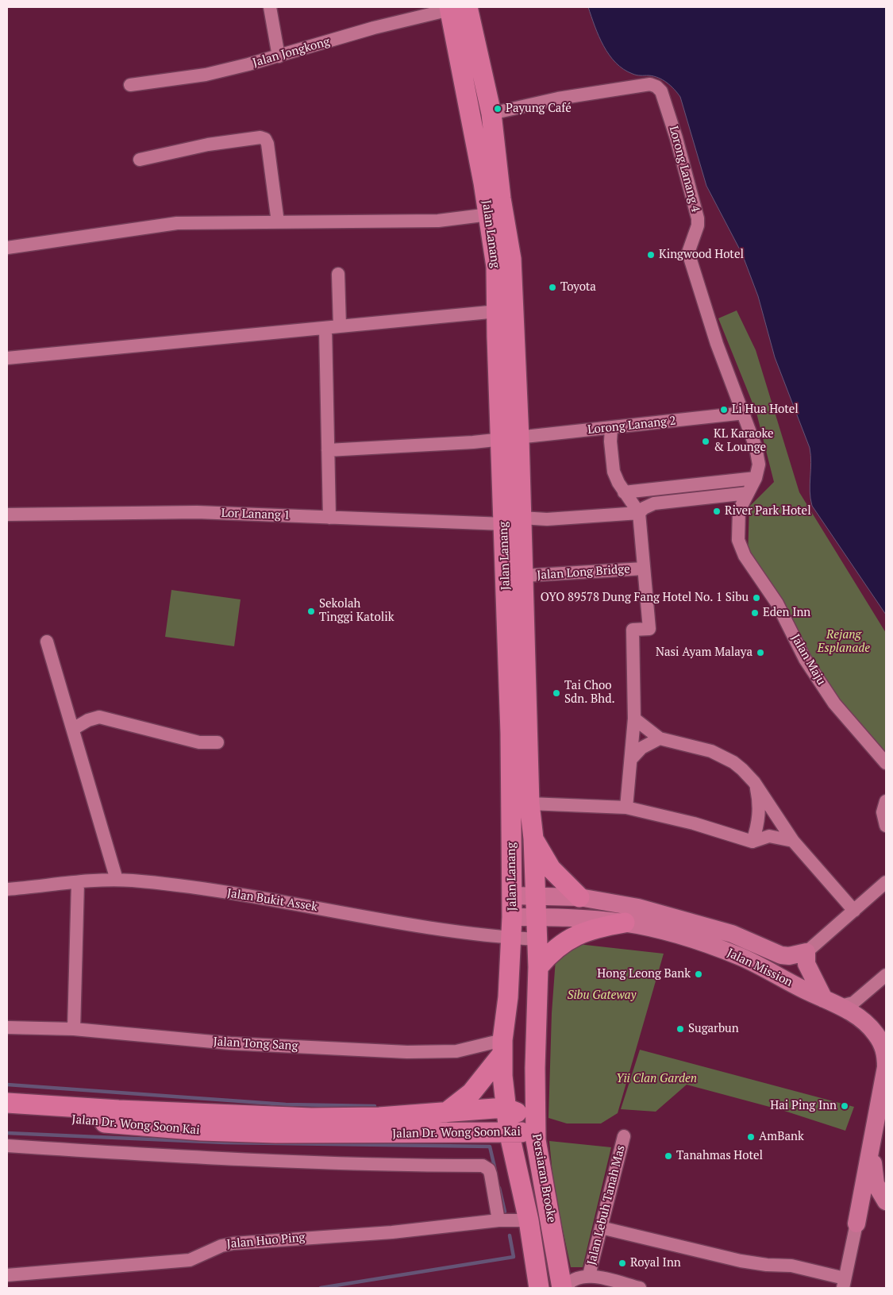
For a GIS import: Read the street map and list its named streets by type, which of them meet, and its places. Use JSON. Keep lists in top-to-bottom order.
{
  "streets": {
    "main road": ["Jalan Lanang", "Jalan Dr. Wong Soon Kai", "Persiaran Brooke"],
    "street": [
      "Jalan Jongkong",
      "Lorong Lanang 4",
      "Lorong Lanang 2",
      "Lor Lanang 1",
      "Jalan Long Bridge",
      "Jalan Maju",
      "Jalan Bukit Assek",
      "Jalan Mission",
      "Jalan Tong Sang",
      "Jalan Lebuh Tanah Mas",
      "Jalan Huo Ping"
    ]
  },
  "crossings": [
    ["Jalan Jongkong", "Jalan Lanang"],
    ["Lorong Lanang 4", "Jalan Lanang"],
    ["Lorong Lanang 4", "Lorong Lanang 2"],
    ["Lorong Lanang 4", "Jalan Maju"],
    ["Jalan Lanang", "Lorong Lanang 2"],
    ["Jalan Lanang", "Lor Lanang 1"],
    ["Jalan Lanang", "Jalan Long Bridge"],
    ["Jalan Lanang", "Jalan Bukit Assek"],
    ["Jalan Lanang", "Jalan Mission"],
    ["Jalan Lanang", "Jalan Tong Sang"],
    ["Jalan Lanang", "Jalan Dr. Wong Soon Kai"],
    ["Jalan Lanang", "Persiaran Brooke"],
    ["Lorong Lanang 2", "Jalan Maju"],
    ["Jalan Dr. Wong Soon Kai", "Persiaran Brooke"],
    ["Persiaran Brooke", "Jalan Huo Ping"]
  ],
  "parks": ["Rejang Esplanade", "Sibu Gateway", "Yii Clan Garden"],
  "places": [
    "Payung Café",
    "Kingwood Hotel",
    "Toyota",
    "Li Hua Hotel",
    "KL Karaoke & Lounge",
    "River Park Hotel",
    "OYO 89578 Dung Fang Hotel No. 1 Sibu",
    "Sekolah Tinggi Katolik",
    "Eden Inn",
    "Nasi Ayam Malaya",
    "Tai Choo Sdn. Bhd.",
    "Hong Leong Bank",
    "Sugarbun",
    "Hai Ping Inn",
    "AmBank",
    "Tanahmas Hotel",
    "Royal Inn"
  ]
}
